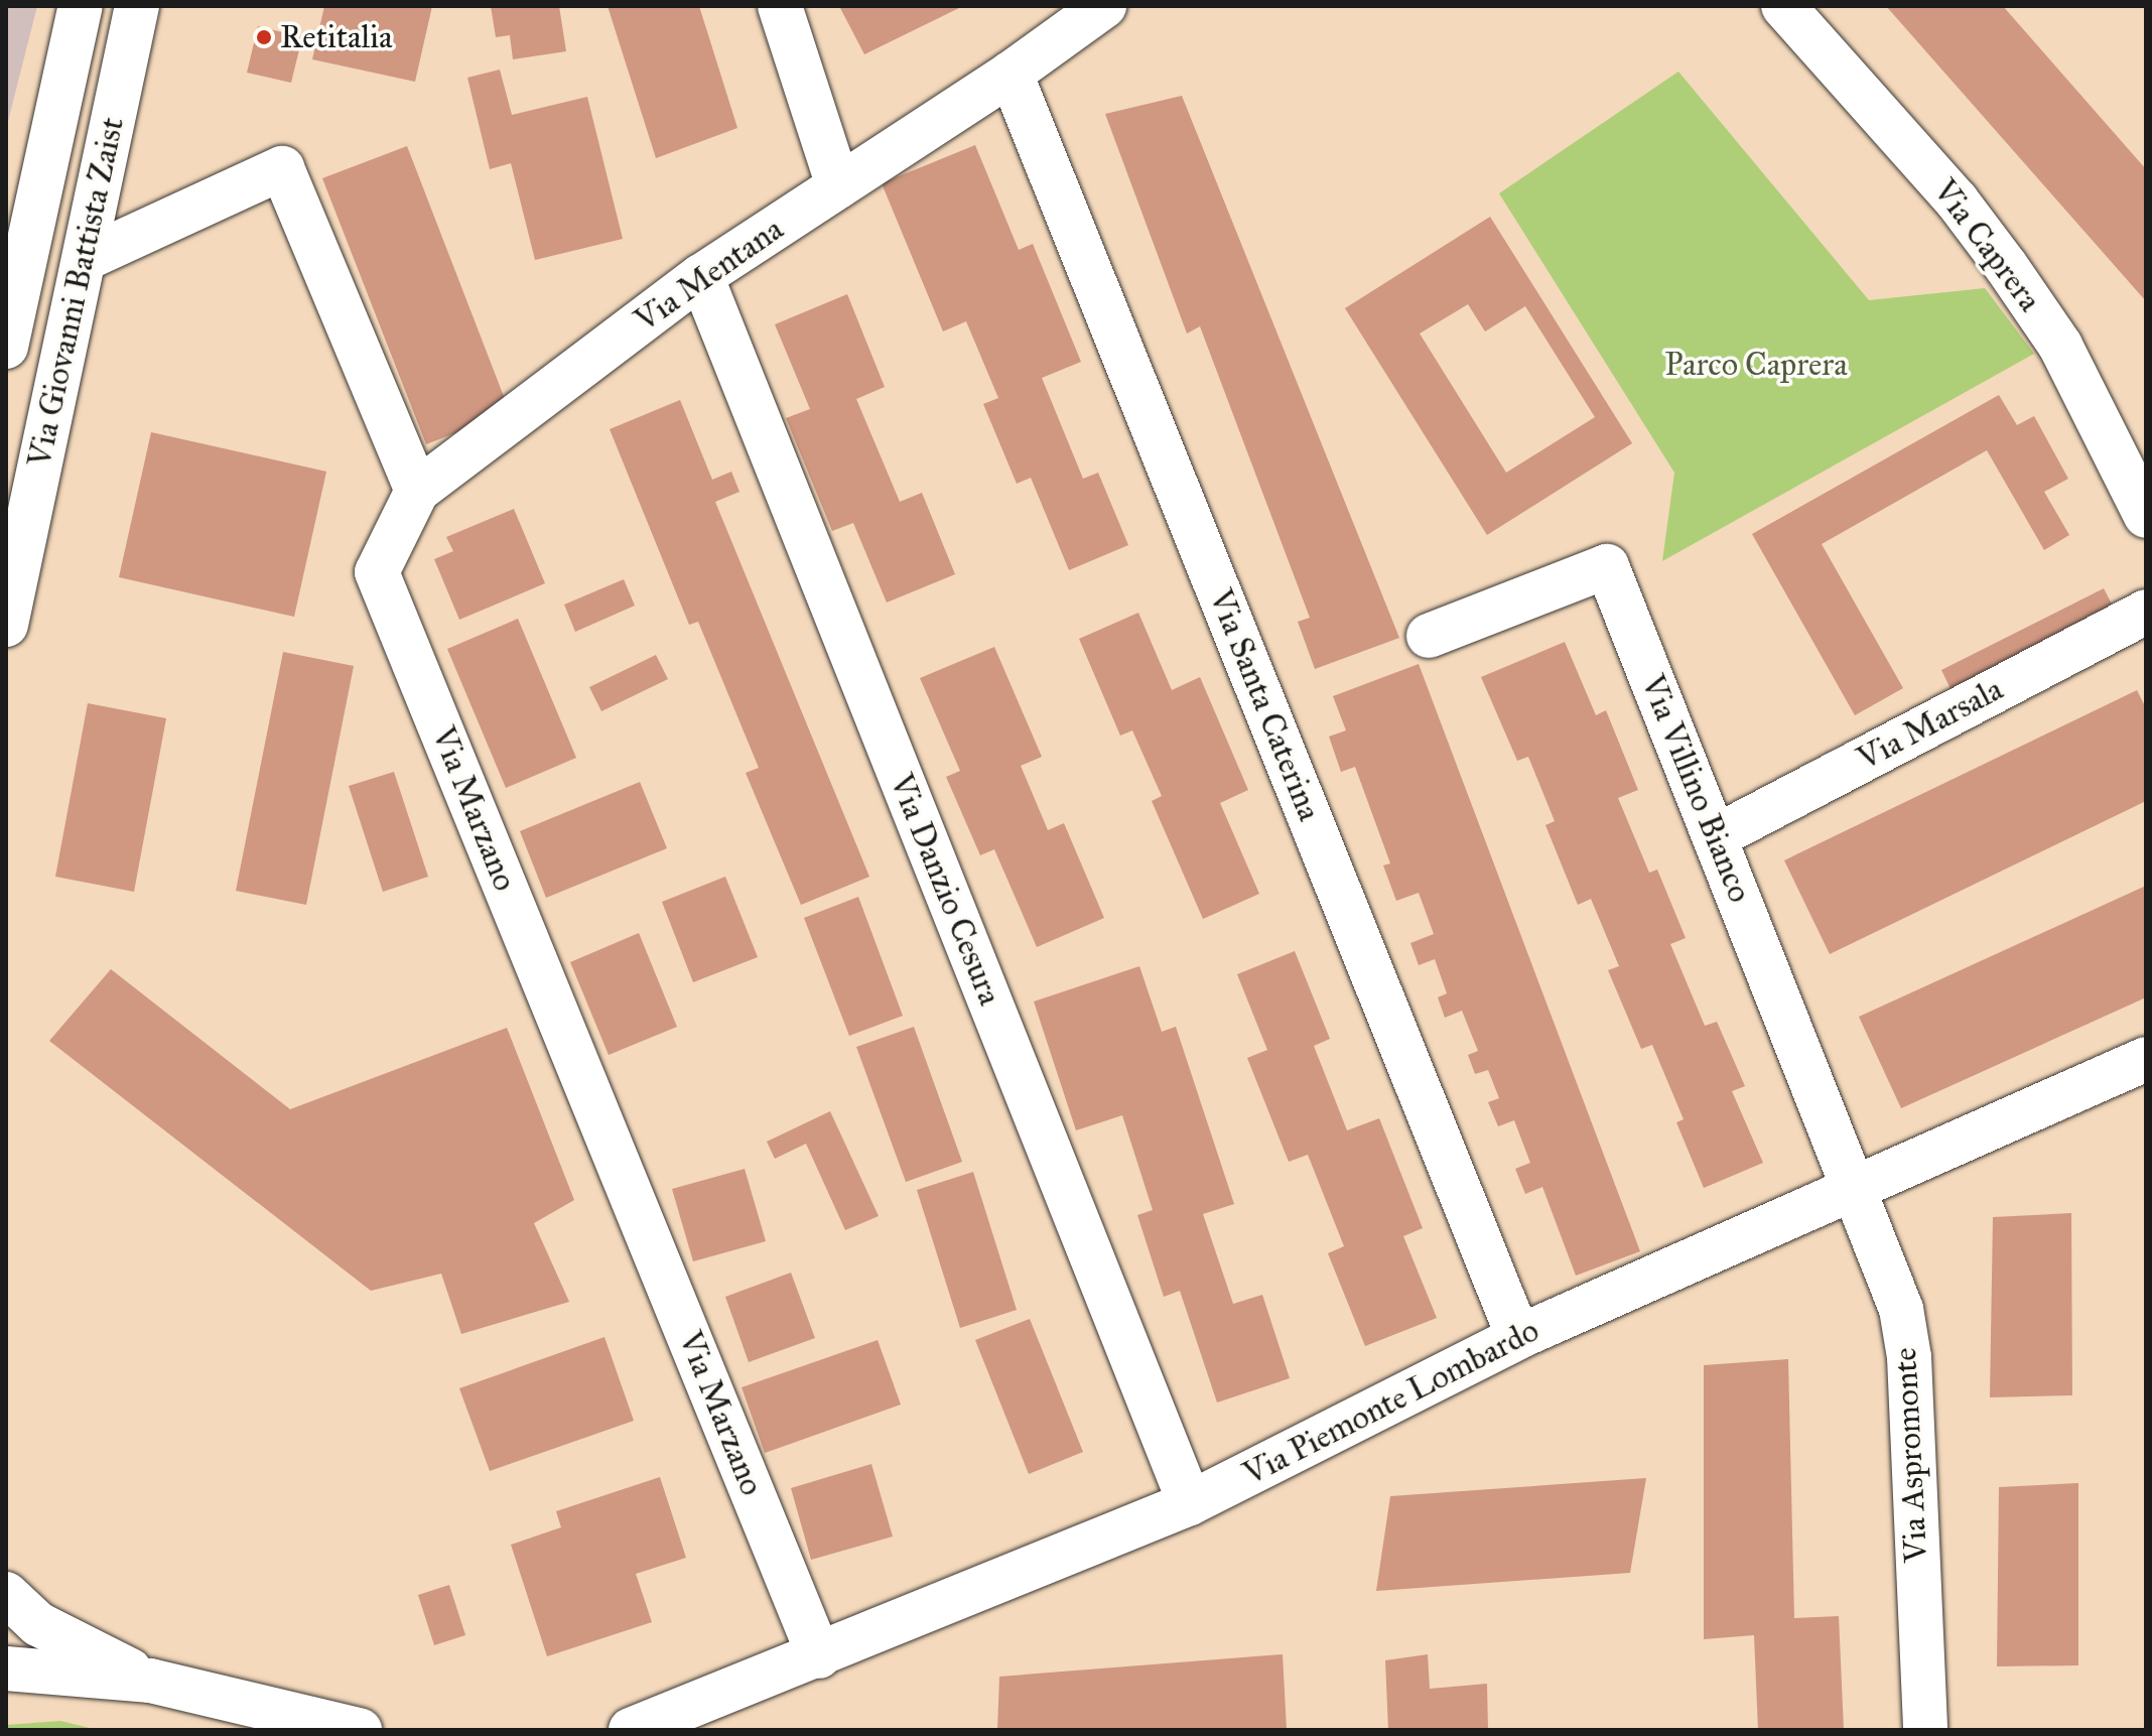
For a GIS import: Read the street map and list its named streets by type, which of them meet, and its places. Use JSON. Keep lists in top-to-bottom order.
{
  "streets": {
    "street": [
      "Via Caprera",
      "Via Mentana",
      "Via Giovanni Battista Zaist",
      "Via Santa Caterina",
      "Via Marsala",
      "Via Villino Bianco",
      "Via Marzano",
      "Via Danzio Cesura",
      "Via Piemonte Lombardo",
      "Via Aspromonte"
    ]
  },
  "crossings": [
    ["Via Mentana", "Via Santa Caterina"],
    ["Via Mentana", "Via Marzano"],
    ["Via Mentana", "Via Danzio Cesura"],
    ["Via Santa Caterina", "Via Piemonte Lombardo"],
    ["Via Marsala", "Via Villino Bianco"],
    ["Via Villino Bianco", "Via Piemonte Lombardo"],
    ["Via Villino Bianco", "Via Aspromonte"],
    ["Via Marzano", "Via Piemonte Lombardo"],
    ["Via Danzio Cesura", "Via Piemonte Lombardo"],
    ["Via Piemonte Lombardo", "Via Aspromonte"]
  ],
  "parks": ["Parco Caprera"],
  "places": ["Retitalia"]
}
